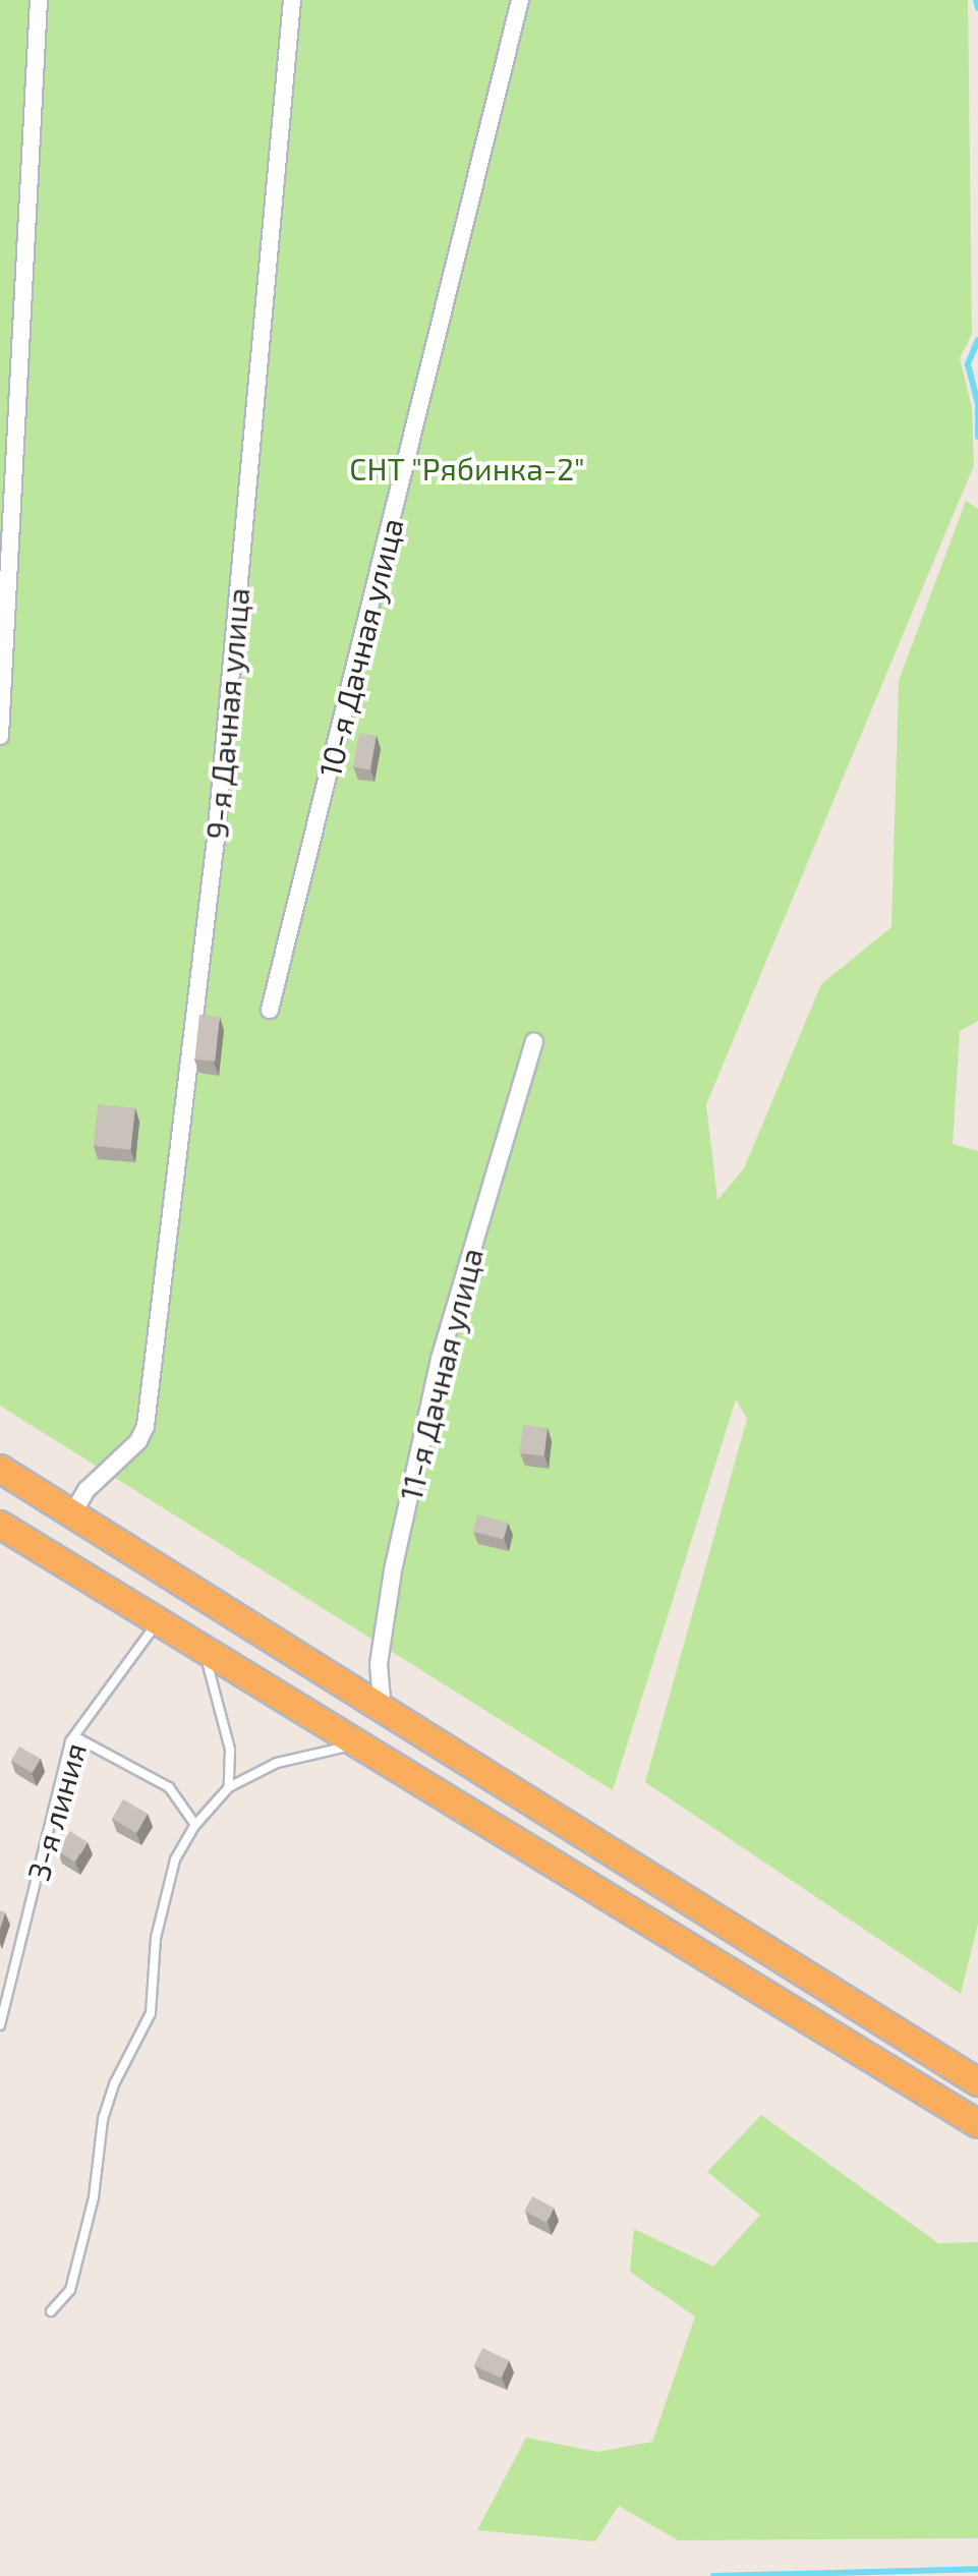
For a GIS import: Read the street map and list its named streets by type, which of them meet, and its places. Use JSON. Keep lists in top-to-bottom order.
{
  "streets": {
    "street": ["10-я Дачная улица", "9-я Дачная улица", "11-я Дачная улица"],
    "lane": ["3-я линия"]
  },
  "parks": ["СНТ \"Рябинка-2\""]
}
